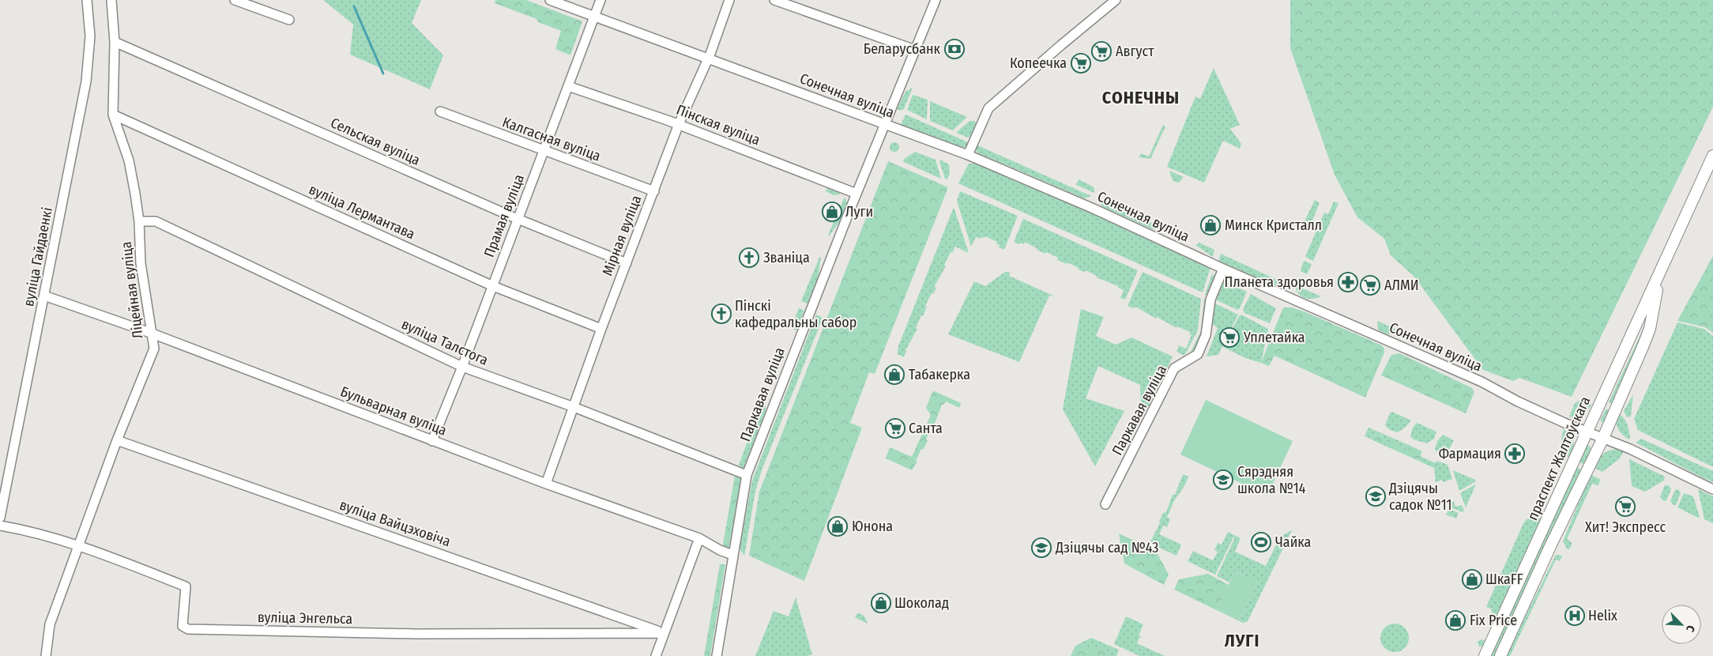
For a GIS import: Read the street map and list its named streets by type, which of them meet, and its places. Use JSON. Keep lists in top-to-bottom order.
{
  "streets": {
    "main road": ["праспект Жалтоўскага"],
    "street": [
      "Сонечная вуліца",
      "Пінская вуліца",
      "Калгасная вуліца",
      "Сельская вуліца",
      "вуліца Лермантава",
      "Прамая вуліца",
      "Мірная вуліца",
      "вуліца Гайдаенкі",
      "Ліцейная вуліца",
      "вуліца Талстога",
      "Паркавая вуліца",
      "Бульварная вуліца",
      "вуліца Вайцэховіча",
      "вуліца Энгельса"
    ]
  },
  "crossings": [
    ["Сонечная вуліца", "Прамая вуліца"],
    ["Сонечная вуліца", "Мірная вуліца"],
    ["Сонечная вуліца", "Паркавая вуліца"],
    ["Сонечная вуліца", "праспект Жалтоўскага"],
    ["Пінская вуліца", "Прамая вуліца"],
    ["Пінская вуліца", "Мірная вуліца"],
    ["Пінская вуліца", "Паркавая вуліца"],
    ["Калгасная вуліца", "Прамая вуліца"],
    ["Калгасная вуліца", "Мірная вуліца"],
    ["Сельская вуліца", "Прамая вуліца"],
    ["Сельская вуліца", "Мірная вуліца"],
    ["Сельская вуліца", "Ліцейная вуліца"],
    ["вуліца Лермантава", "Прамая вуліца"],
    ["вуліца Лермантава", "Мірная вуліца"],
    ["вуліца Лермантава", "Ліцейная вуліца"],
    ["Прамая вуліца", "вуліца Талстога"],
    ["Прамая вуліца", "Бульварная вуліца"],
    ["Мірная вуліца", "вуліца Талстога"],
    ["Мірная вуліца", "Бульварная вуліца"],
    ["вуліца Гайдаенкі", "Бульварная вуліца"],
    ["Ліцейная вуліца", "вуліца Талстога"],
    ["Ліцейная вуліца", "Бульварная вуліца"],
    ["Ліцейная вуліца", "вуліца Вайцэховіча"],
    ["Ліцейная вуліца", "вуліца Энгельса"],
    ["вуліца Талстога", "Паркавая вуліца"],
    ["Паркавая вуліца", "Бульварная вуліца"],
    ["вуліца Вайцэховіча", "вуліца Энгельса"]
  ],
  "districts": ["СОНЕЧНЫ", "ЛУГІ"],
  "places": {
    "bank": ["Беларусбанк"],
    "supermarket": [
      "Август",
      "Копеечка",
      "АЛМИ",
      "Уплетайка",
      "Санта",
      "Хит! Экспресс"
    ],
    "shop": [
      "Луги",
      "Минск Кристалл",
      "Табакерка",
      "Юнона",
      "ШкаFF",
      "Шоколад",
      "Fix Price"
    ],
    "church": ["Званіца", "Пінскі кафедральны сабор"],
    "pharmacy": ["Планета здоровья", "Фармация"],
    "school or university": ["Сярэдняя школа №14", "Дзіцячы садок №11", "Дзіцячы сад №43"],
    "sports": ["Чайка"],
    "hospital": ["Helix"]
  },
  "north": "bottom right"
}
